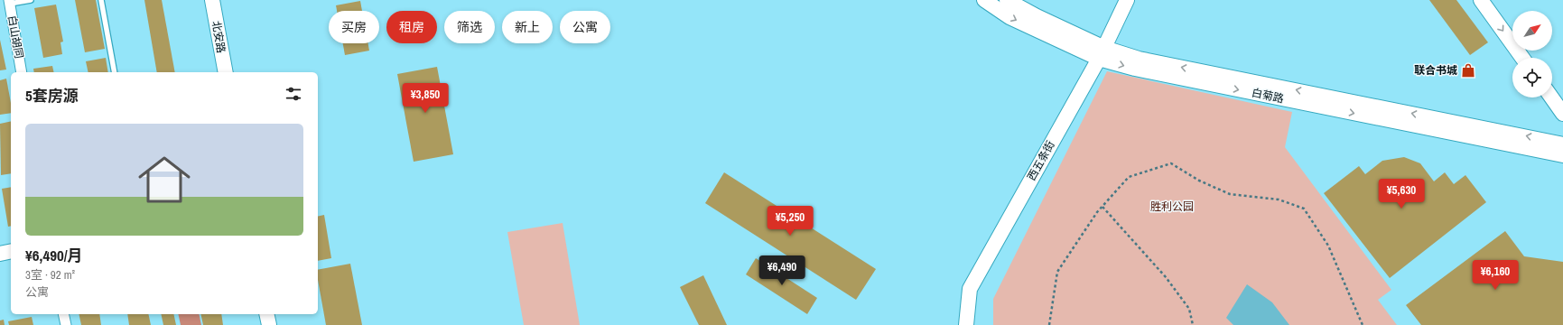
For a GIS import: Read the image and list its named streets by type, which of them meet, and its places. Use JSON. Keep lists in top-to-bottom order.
{
  "streets": {
    "main road": ["北安路", "白菊路", "西五条街"],
    "street": ["白山胡同"]
  },
  "crossings": [
    ["白菊路", "西五条街"]
  ],
  "parks": ["胜利公园"],
  "places": {
    "shop": ["联合书城"]
  },
  "north": "top right",
  "page": {
    "chip": [
      "买房",
      "租房",
      "筛选",
      "新上",
      "公寓"
    ],
    "heading": "5套房源",
    "price": [
      "¥3,850",
      "¥5,630",
      "¥5,250",
      "¥6,490",
      "¥6,160"
    ],
    "list": [
      {
        "name": "¥6,490/月",
        "note": "3室 · 92 m² · 公寓"
      }
    ]
  }
}
